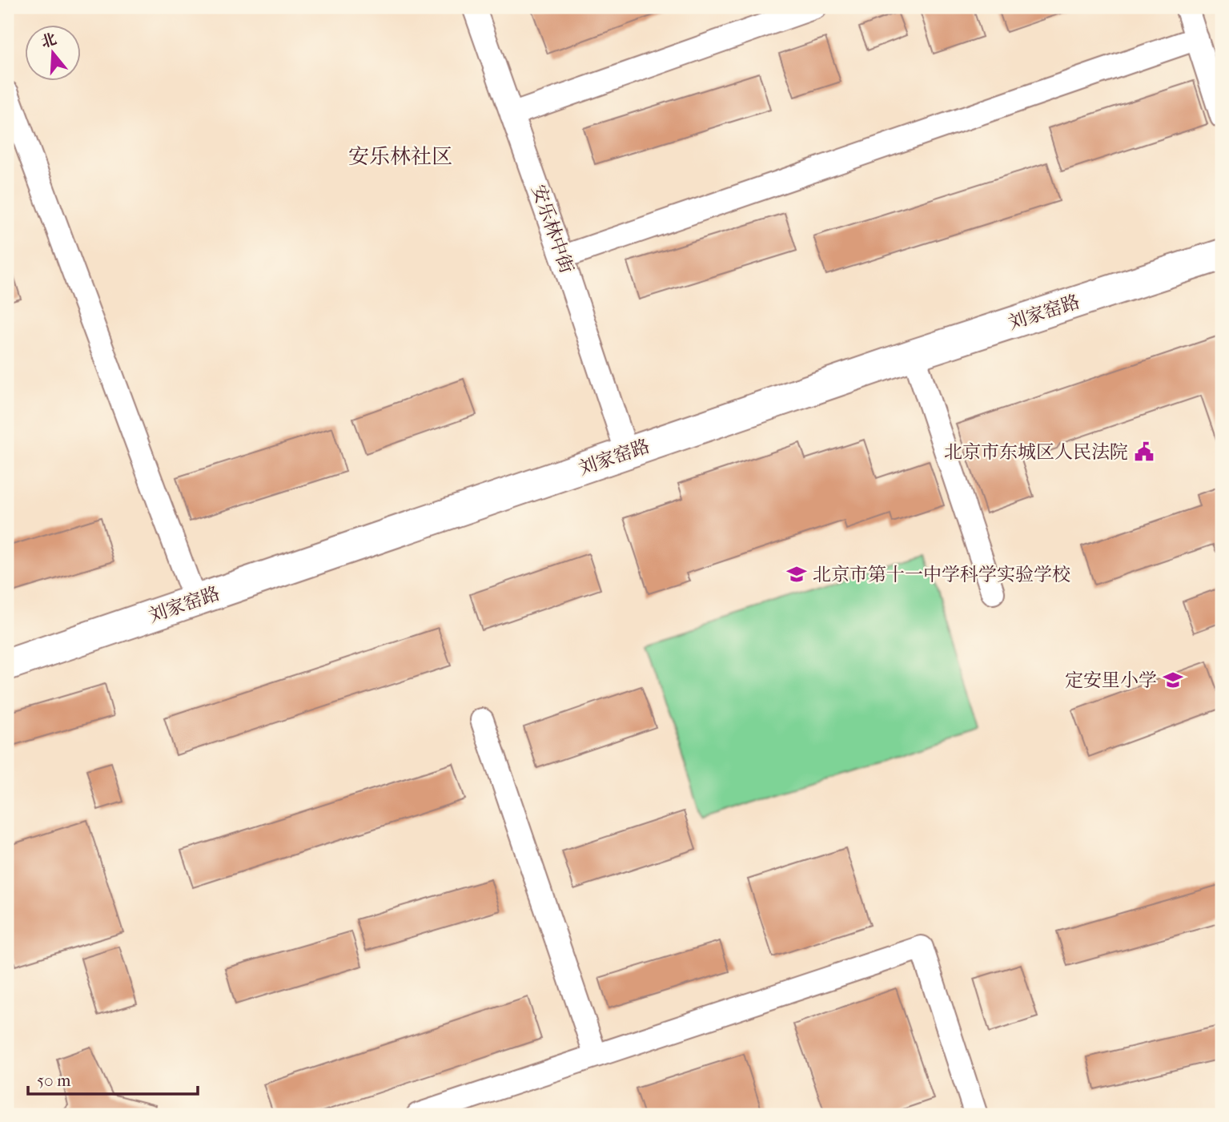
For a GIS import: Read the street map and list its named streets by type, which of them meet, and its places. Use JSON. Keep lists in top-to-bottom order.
{
  "streets": {
    "street": ["安乐林中街", "刘家窑路"]
  },
  "crossings": [
    ["安乐林中街", "刘家窑路"]
  ],
  "districts": ["安乐林社区"],
  "places": {
    "public building": ["北京市东城区人民法院"],
    "school or university": ["北京市第十一中学科学实验学校", "定安里小学"]
  },
  "scale_bar": "50 m",
  "north": "top"
}
